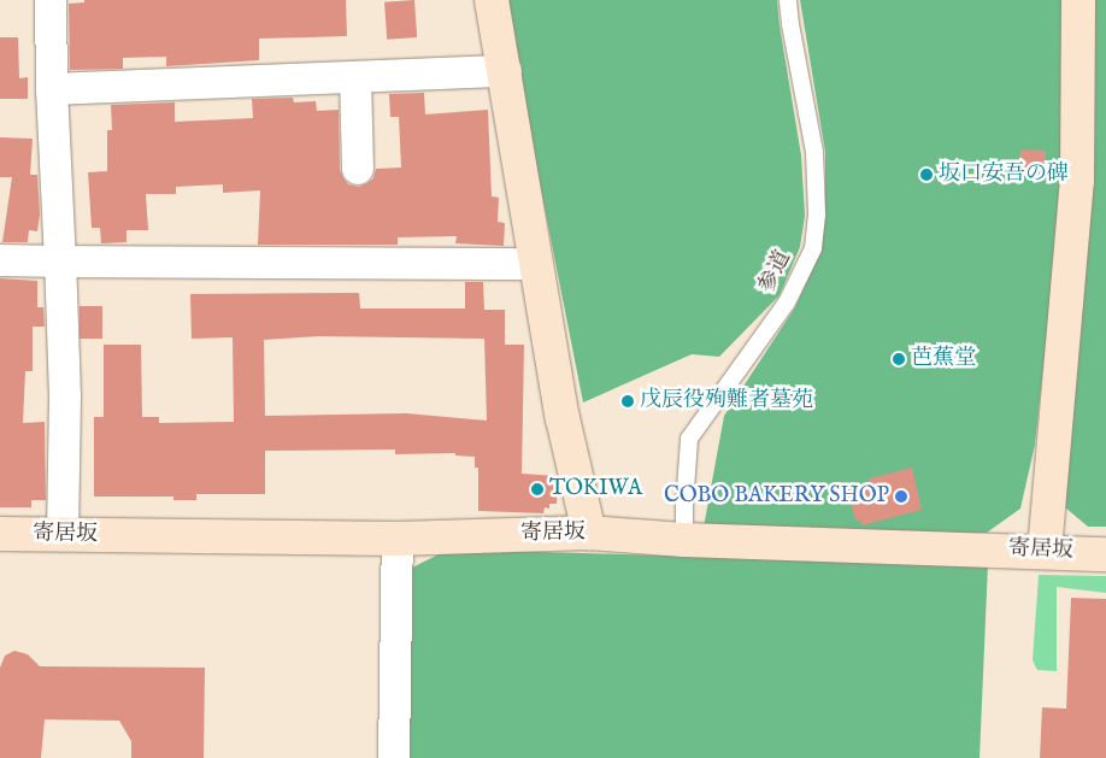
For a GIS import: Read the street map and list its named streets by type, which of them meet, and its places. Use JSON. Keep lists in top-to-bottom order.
{
  "streets": {
    "street": ["寄居坂"],
    "lane": ["参道"]
  },
  "crossings": [
    ["参道", "寄居坂"]
  ],
  "places": [
    "坂口安吾の碑",
    "芭蕉堂",
    "戊辰役殉難者墓苑",
    "TOKIWA",
    "COBO BAKERY SHOP"
  ]
}
